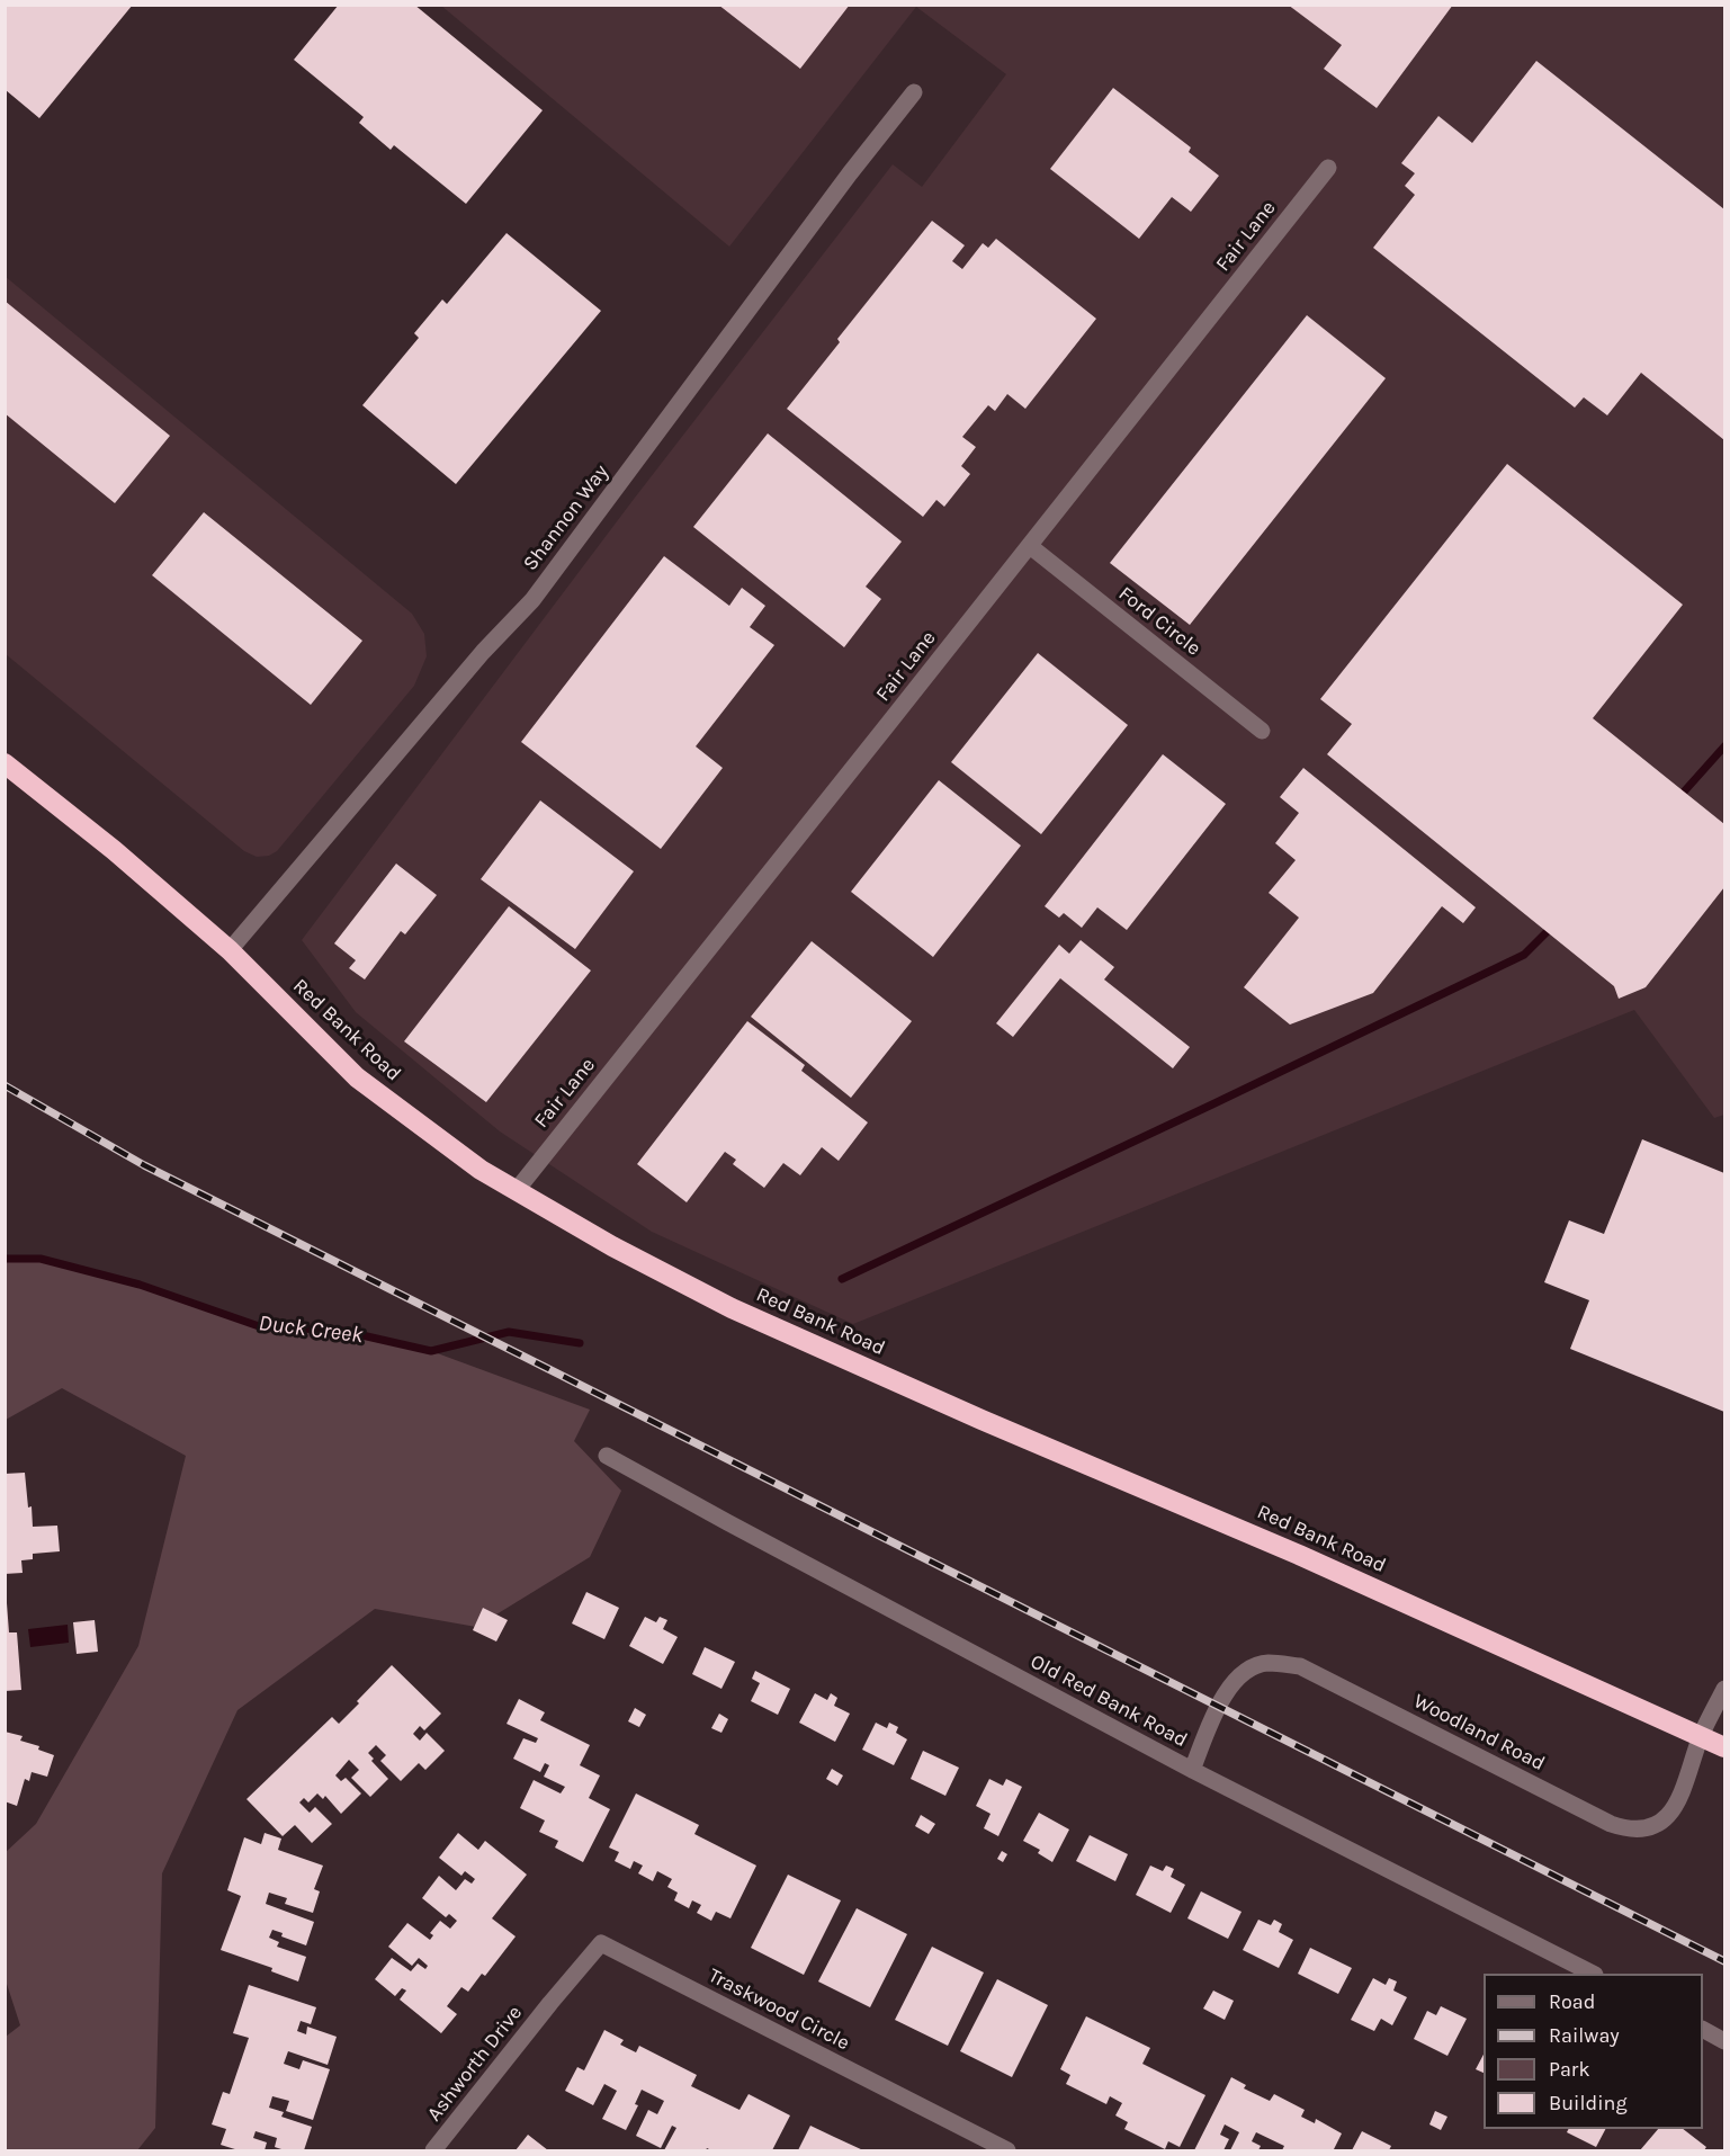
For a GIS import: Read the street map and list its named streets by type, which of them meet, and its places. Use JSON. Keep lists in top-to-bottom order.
{
  "streets": {
    "highway": ["Red Bank Road"],
    "street": [
      "Fair Lane",
      "Shannon Way",
      "Ford Circle",
      "Old Red Bank Road",
      "Woodland Road",
      "Traskwood Circle",
      "Ashworth Drive"
    ]
  },
  "crossings": [
    ["Fair Lane", "Ford Circle"],
    ["Fair Lane", "Red Bank Road"],
    ["Shannon Way", "Red Bank Road"],
    ["Red Bank Road", "Woodland Road"],
    ["Old Red Bank Road", "Woodland Road"],
    ["Traskwood Circle", "Ashworth Drive"]
  ],
  "water": ["Duck Creek"],
  "legend": [
    "Road",
    "Railway",
    "Park",
    "Building"
  ]
}
